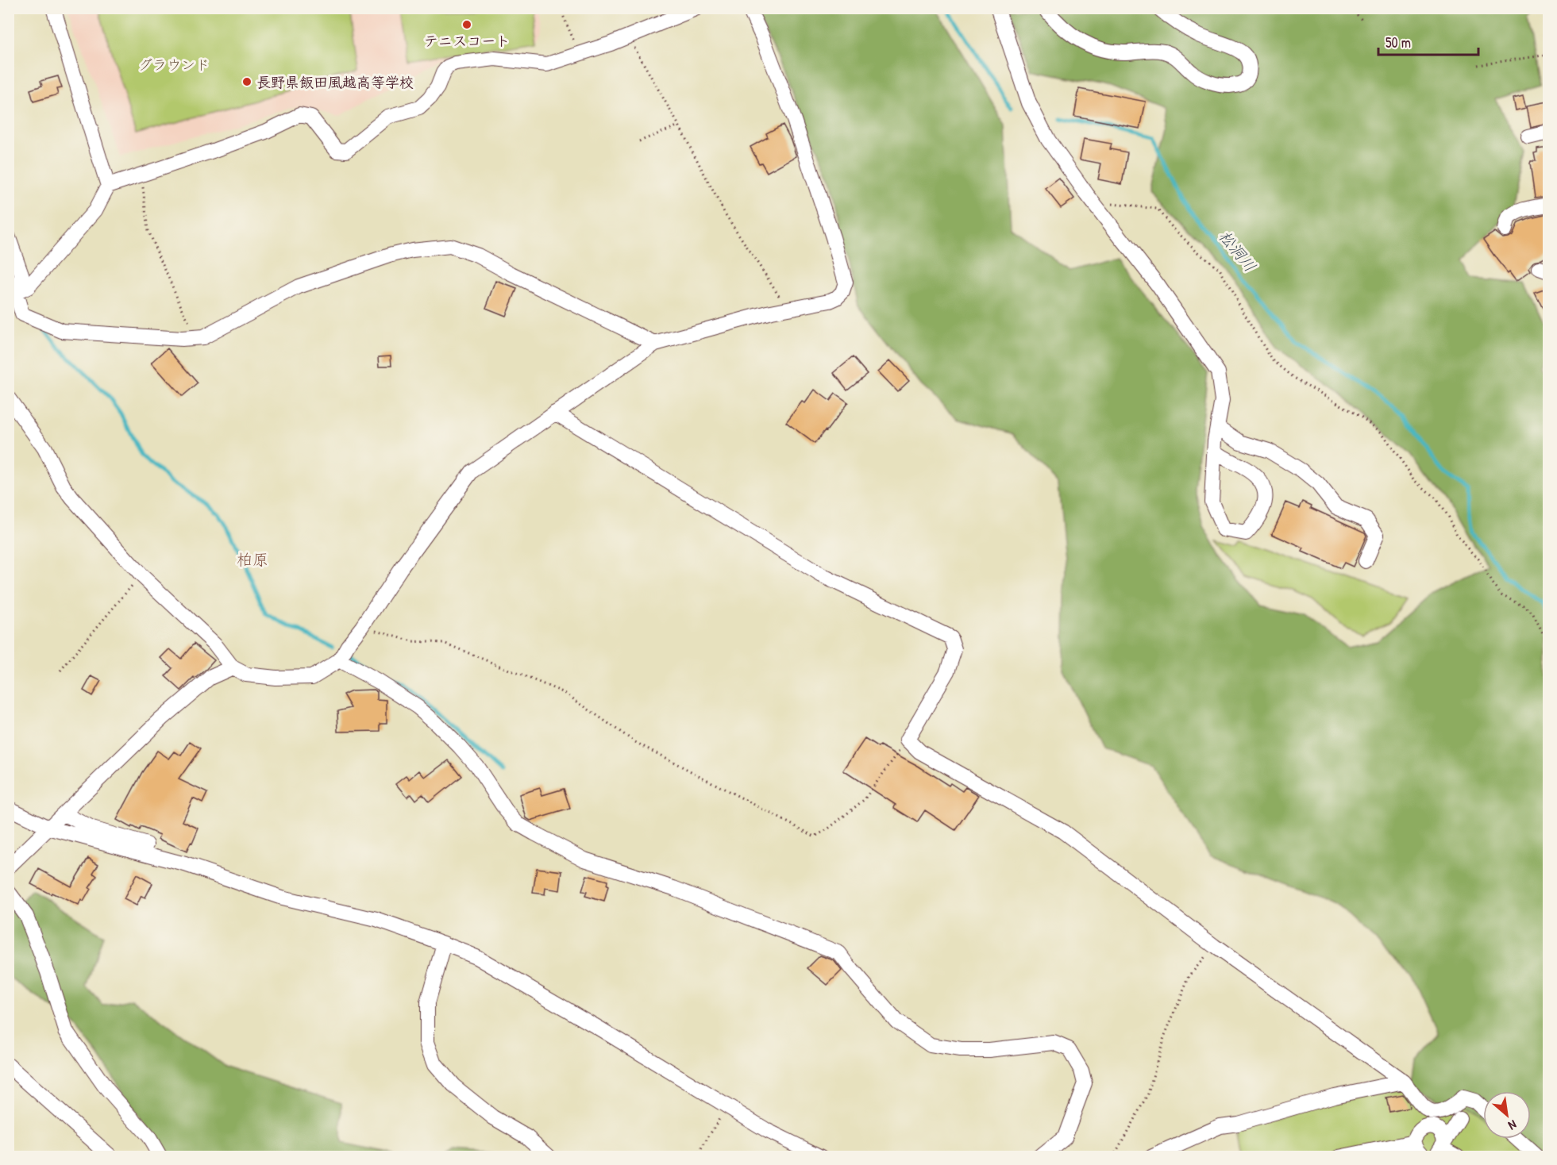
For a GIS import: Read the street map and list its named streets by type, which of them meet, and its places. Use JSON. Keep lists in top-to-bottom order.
{
  "districts": ["柏原"],
  "water": ["松洞川"],
  "parks": ["グラウンド"],
  "places": ["テニスコート", "長野県飯田風越高等学校"],
  "scale_bar": "50 m",
  "north": "bottom right"
}
